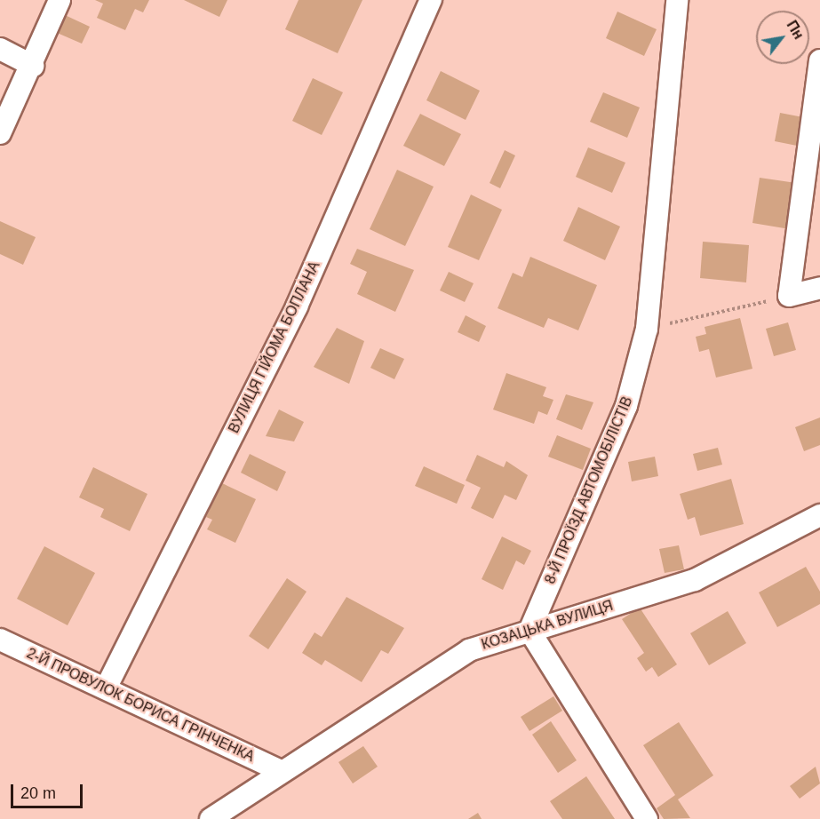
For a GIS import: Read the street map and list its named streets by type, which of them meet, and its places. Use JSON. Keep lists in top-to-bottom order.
{
  "streets": {
    "street": [
      "ВУЛИЦЯ ГІЙОМА БОПЛАНА",
      "8-Й ПРОЇЗД АВТОМОБІЛІСТІВ",
      "КОЗАЦЬКА ВУЛИЦЯ",
      "2-Й ПРОВУЛОК БОРИСА ГРІНЧЕНКА"
    ]
  },
  "crossings": [
    ["ВУЛИЦЯ ГІЙОМА БОПЛАНА", "2-Й ПРОВУЛОК БОРИСА ГРІНЧЕНКА"],
    ["8-Й ПРОЇЗД АВТОМОБІЛІСТІВ", "КОЗАЦЬКА ВУЛИЦЯ"],
    ["КОЗАЦЬКА ВУЛИЦЯ", "2-Й ПРОВУЛОК БОРИСА ГРІНЧЕНКА"]
  ],
  "scale_bar": "20 m",
  "north": "top right"
}
